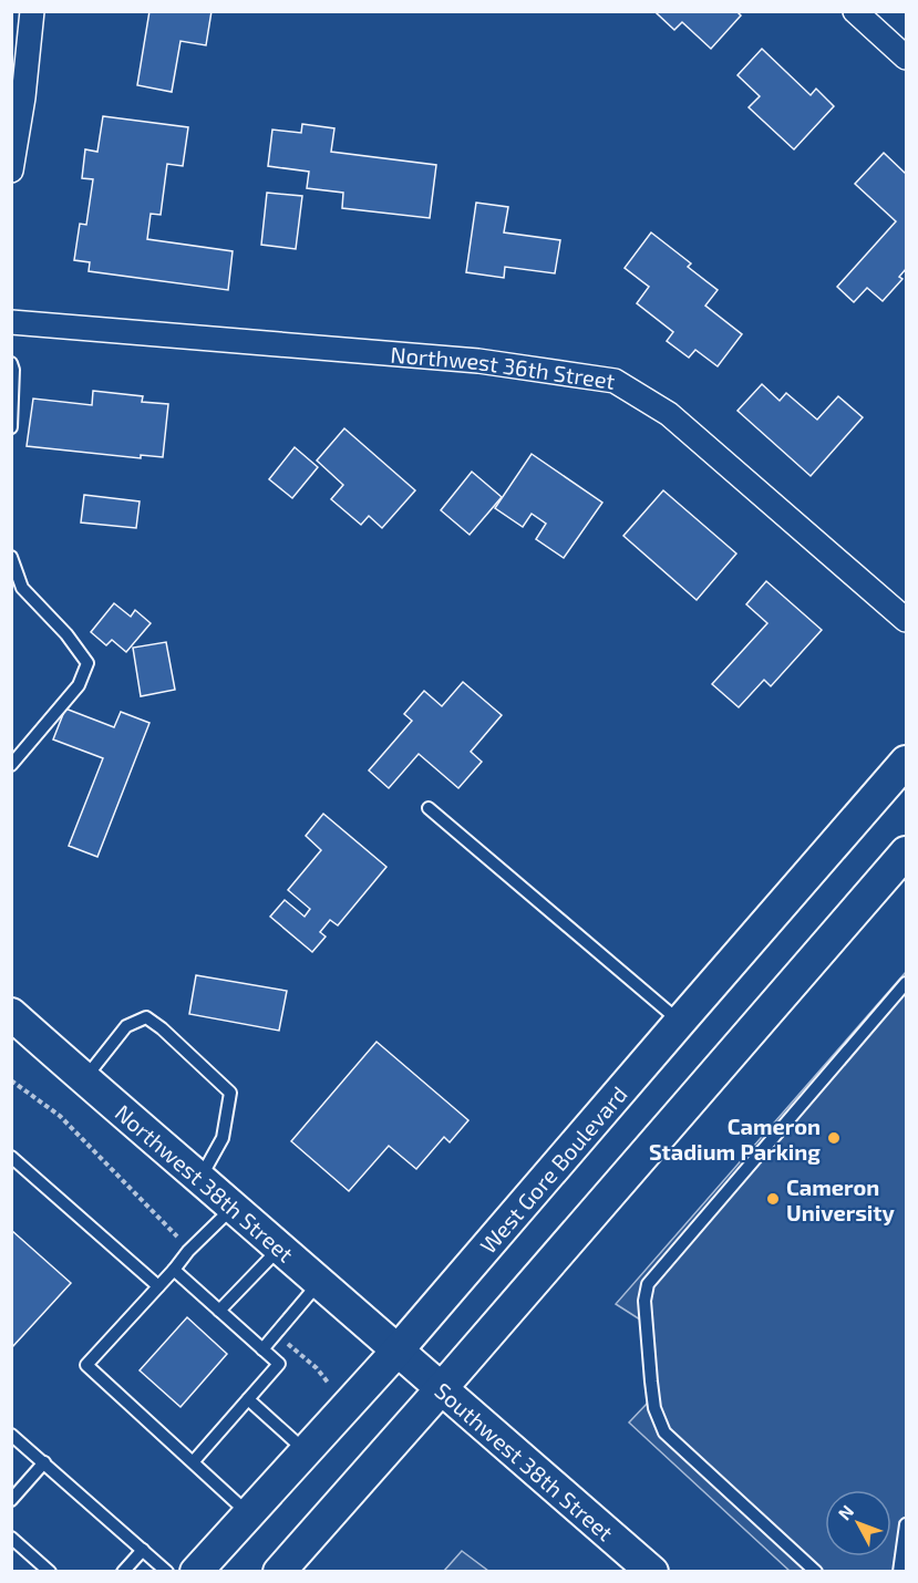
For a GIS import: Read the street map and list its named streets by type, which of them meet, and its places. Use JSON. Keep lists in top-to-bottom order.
{
  "streets": {
    "main road": ["West Gore Boulevard", "Northwest 38th Street", "Southwest 38th Street"],
    "street": ["Northwest 36th Street"]
  },
  "crossings": [
    ["West Gore Boulevard", "Northwest 38th Street"],
    ["West Gore Boulevard", "Southwest 38th Street"],
    ["Northwest 38th Street", "Southwest 38th Street"]
  ],
  "places": ["Cameron Stadium Parking", "Cameron University"],
  "north": "top left"
}
